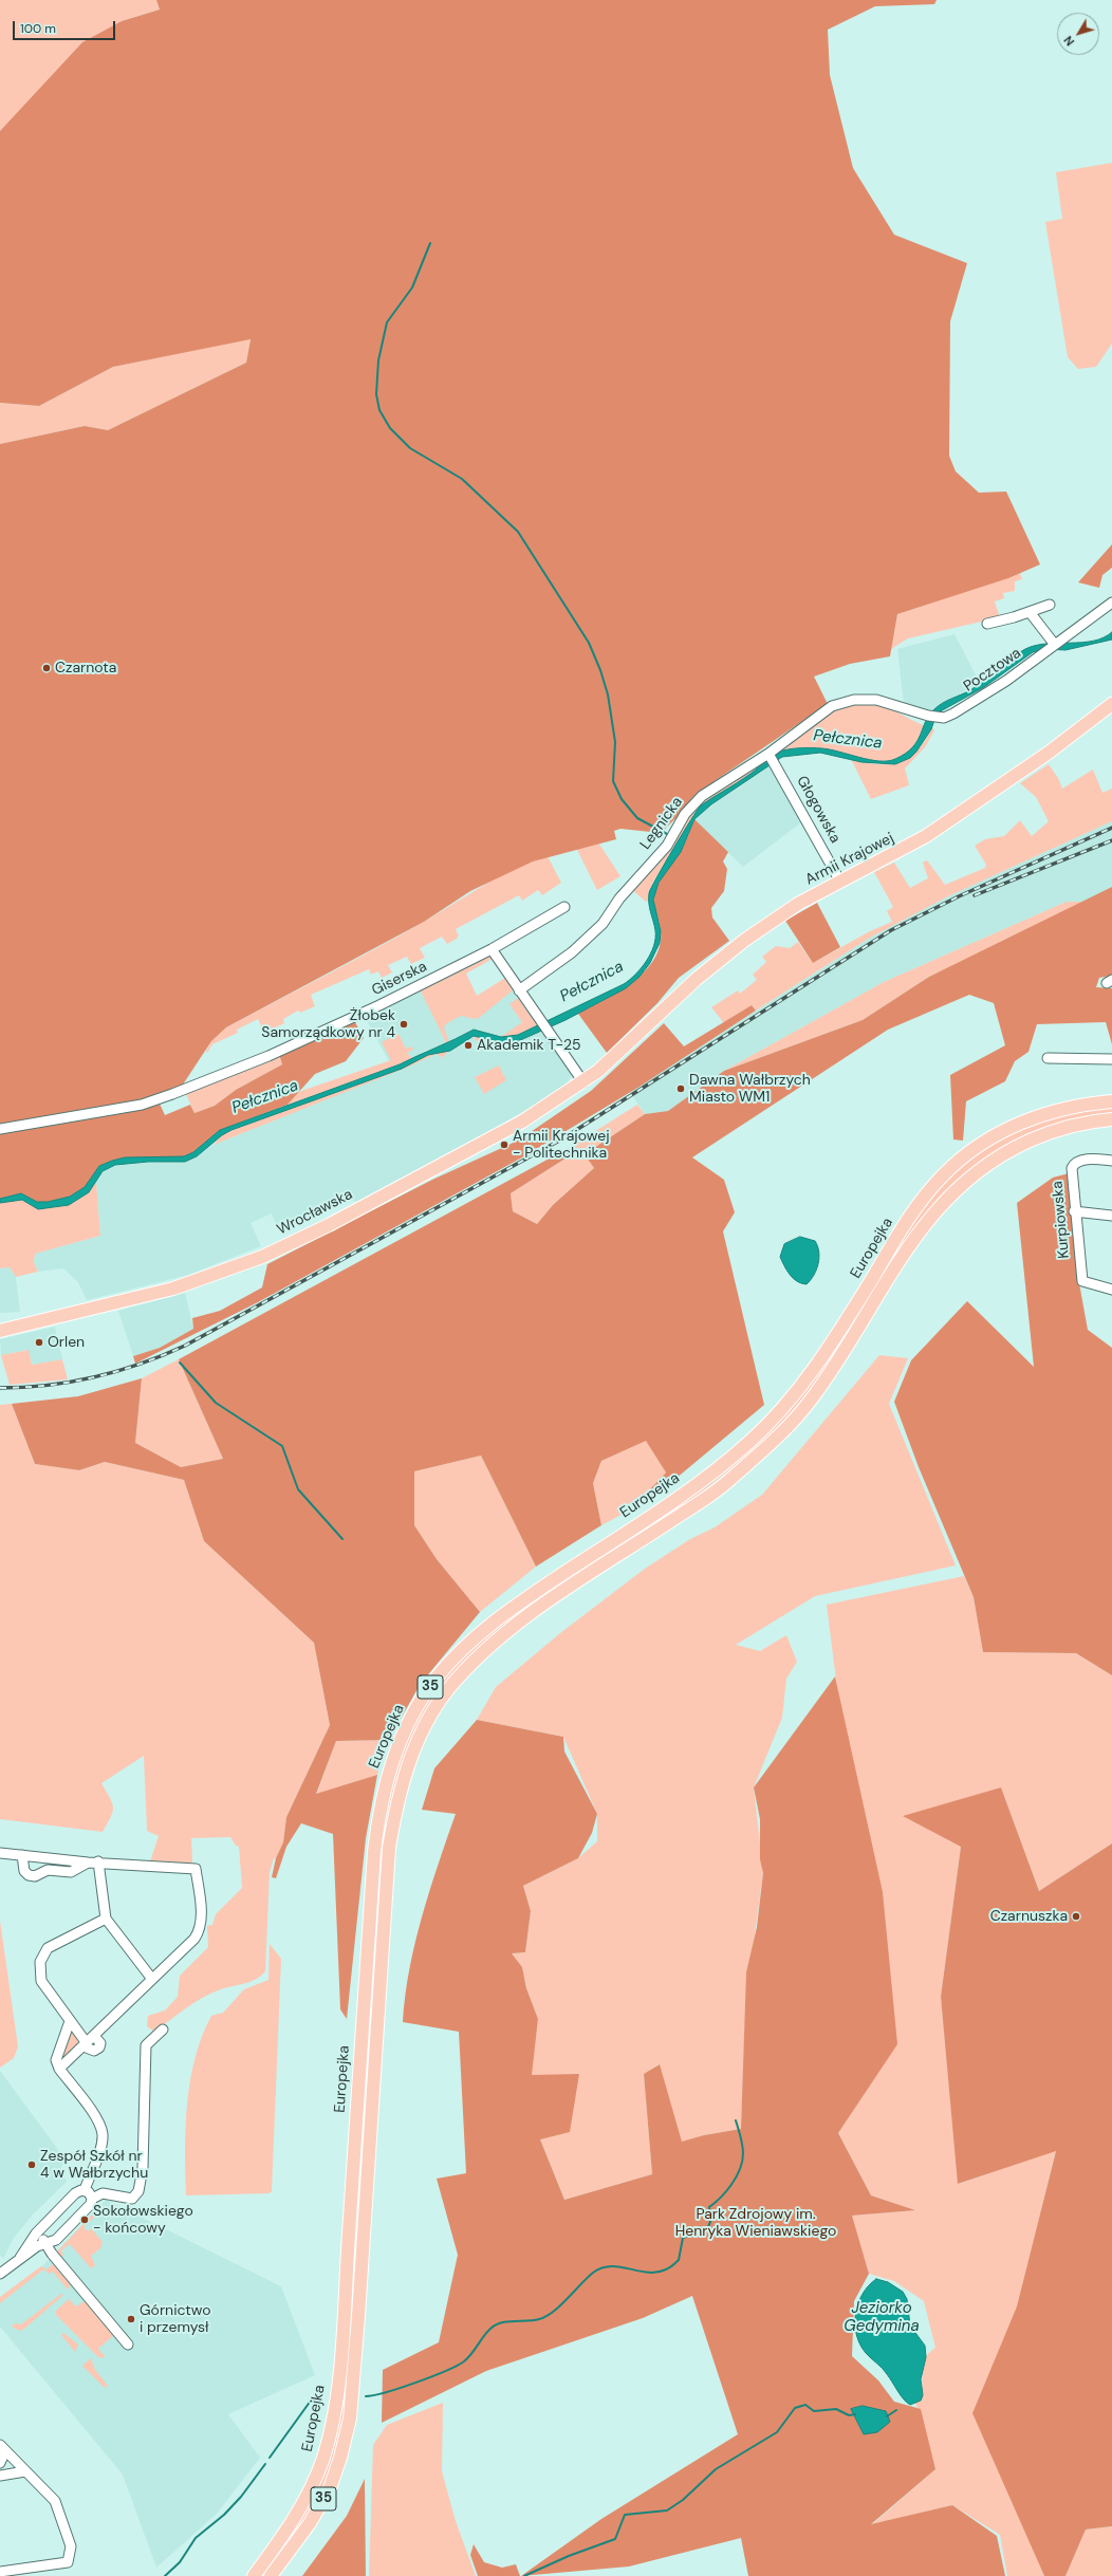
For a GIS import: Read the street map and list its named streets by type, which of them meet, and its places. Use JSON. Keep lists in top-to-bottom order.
{
  "streets": {
    "main road": [
      "Armii Krajowej",
      "Wrocławska",
      "Europejka",
      "35"
    ],
    "street": [
      "Pocztowa",
      "Głogowska",
      "Legnicka",
      "Giserska",
      "Kurpiowska"
    ]
  },
  "crossings": [
    ["Pocztowa", "Legnicka"],
    ["Głogowska", "Legnicka"],
    ["Głogowska", "Armii Krajowej"],
    ["Armii Krajowej", "Wrocławska"]
  ],
  "water": ["Pełcznica", "Jeziorko Gedymina"],
  "parks": ["Park Zdrojowy im. Henryka Wieniawskiego"],
  "places": [
    "Czarnota",
    "Żłobek Samorządkowy nr 4",
    "Akademik T-25",
    "Dawna Wałbrzych Miasto WM1",
    "Armii Krajowej - Politechnika",
    "Orlen",
    "Czarnuszka",
    "Zespół Szkół nr 4 w Wałbrzychu",
    "Sokołowskiego - końcowy",
    "Górnictwo i przemysł"
  ],
  "scale_bar": "100 m",
  "north": "bottom left"
}
